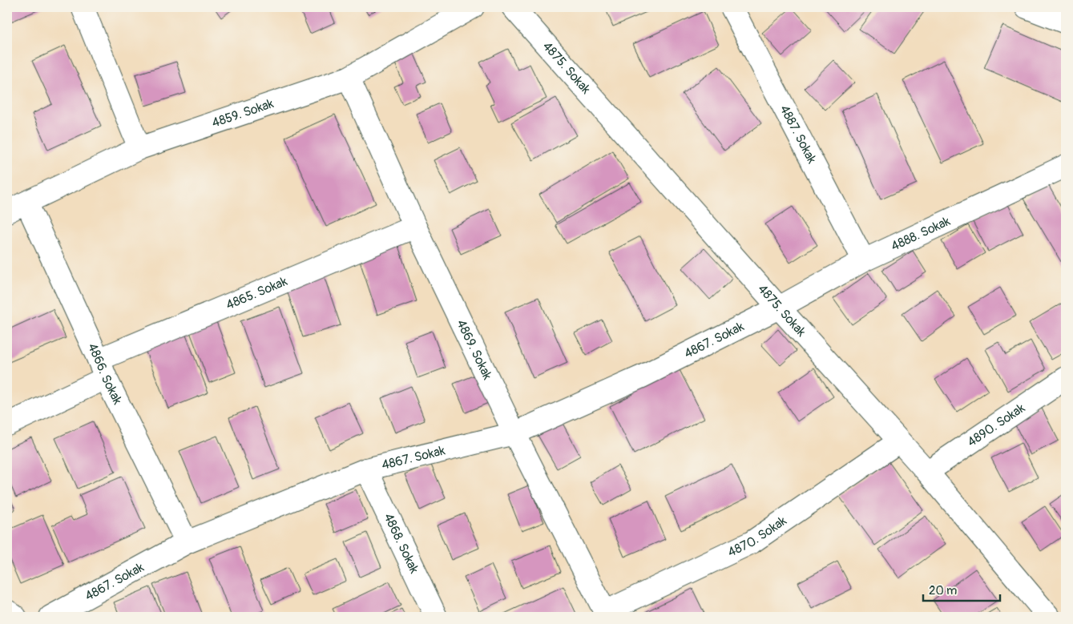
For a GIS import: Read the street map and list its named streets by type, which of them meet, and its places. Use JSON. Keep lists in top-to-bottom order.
{
  "streets": {
    "street": [
      "4875. Sokak",
      "4859. Sokak",
      "4887. Sokak",
      "4888. Sokak",
      "4865. Sokak",
      "4867. Sokak",
      "4869. Sokak",
      "4866. Sokak",
      "4890. Sokak",
      "4870. Sokak",
      "4868. Sokak"
    ]
  },
  "crossings": [
    ["4875. Sokak", "4888. Sokak"],
    ["4875. Sokak", "4867. Sokak"],
    ["4875. Sokak", "4890. Sokak"],
    ["4875. Sokak", "4870. Sokak"],
    ["4859. Sokak", "4869. Sokak"],
    ["4859. Sokak", "4866. Sokak"],
    ["4887. Sokak", "4888. Sokak"],
    ["4888. Sokak", "4867. Sokak"],
    ["4865. Sokak", "4869. Sokak"],
    ["4865. Sokak", "4866. Sokak"],
    ["4867. Sokak", "4869. Sokak"],
    ["4867. Sokak", "4866. Sokak"],
    ["4867. Sokak", "4868. Sokak"],
    ["4869. Sokak", "4870. Sokak"]
  ],
  "scale_bar": "20 m"
}
